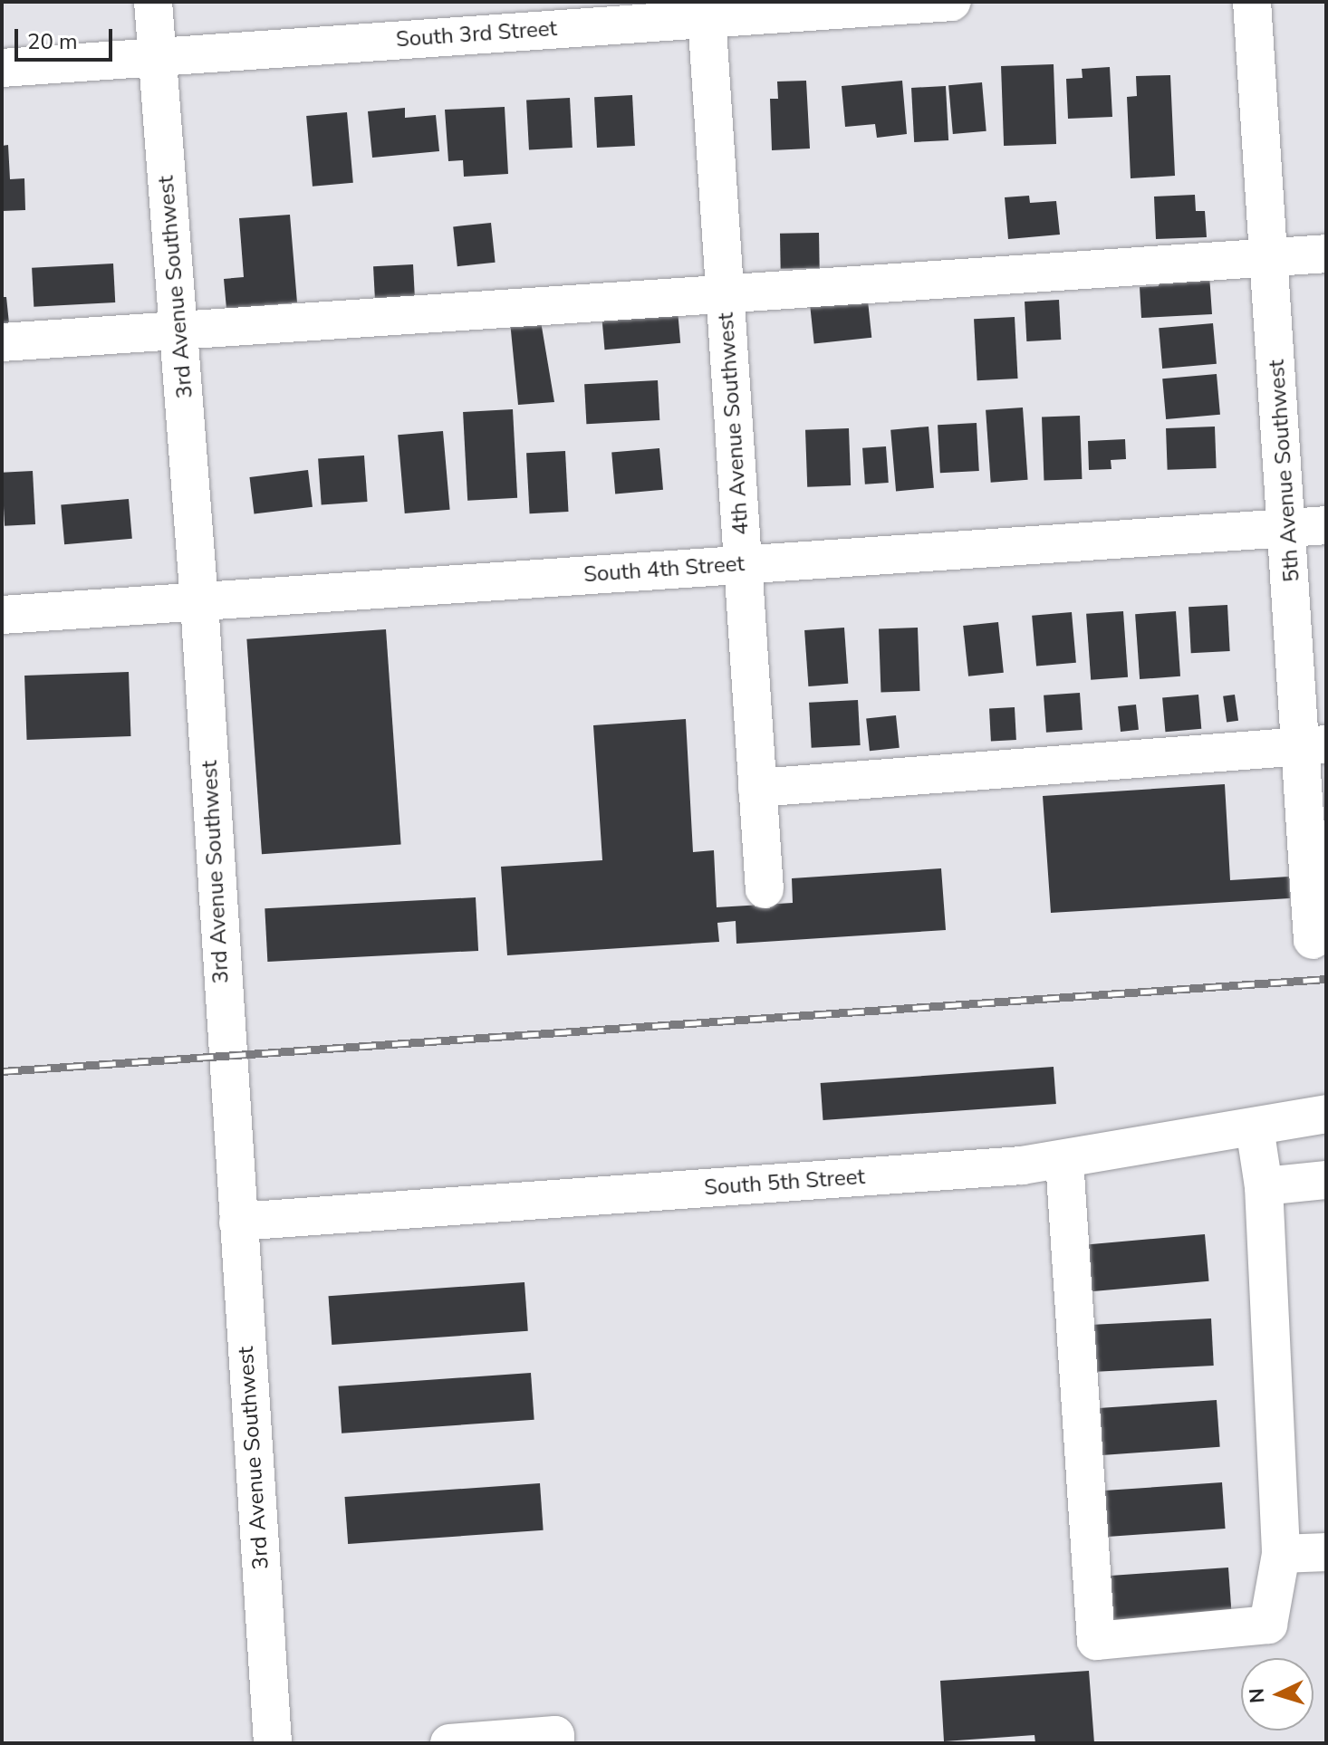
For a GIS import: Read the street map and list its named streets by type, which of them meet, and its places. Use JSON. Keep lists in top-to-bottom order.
{
  "streets": {
    "street": [
      "South 3rd Street",
      "3rd Avenue Southwest",
      "4th Avenue Southwest",
      "5th Avenue Southwest",
      "South 4th Street",
      "South 5th Street"
    ]
  },
  "crossings": [
    ["South 3rd Street", "3rd Avenue Southwest"],
    ["South 3rd Street", "4th Avenue Southwest"],
    ["3rd Avenue Southwest", "South 4th Street"],
    ["3rd Avenue Southwest", "South 5th Street"],
    ["4th Avenue Southwest", "South 4th Street"],
    ["5th Avenue Southwest", "South 4th Street"]
  ],
  "scale_bar": "20 m",
  "north": "left"
}
